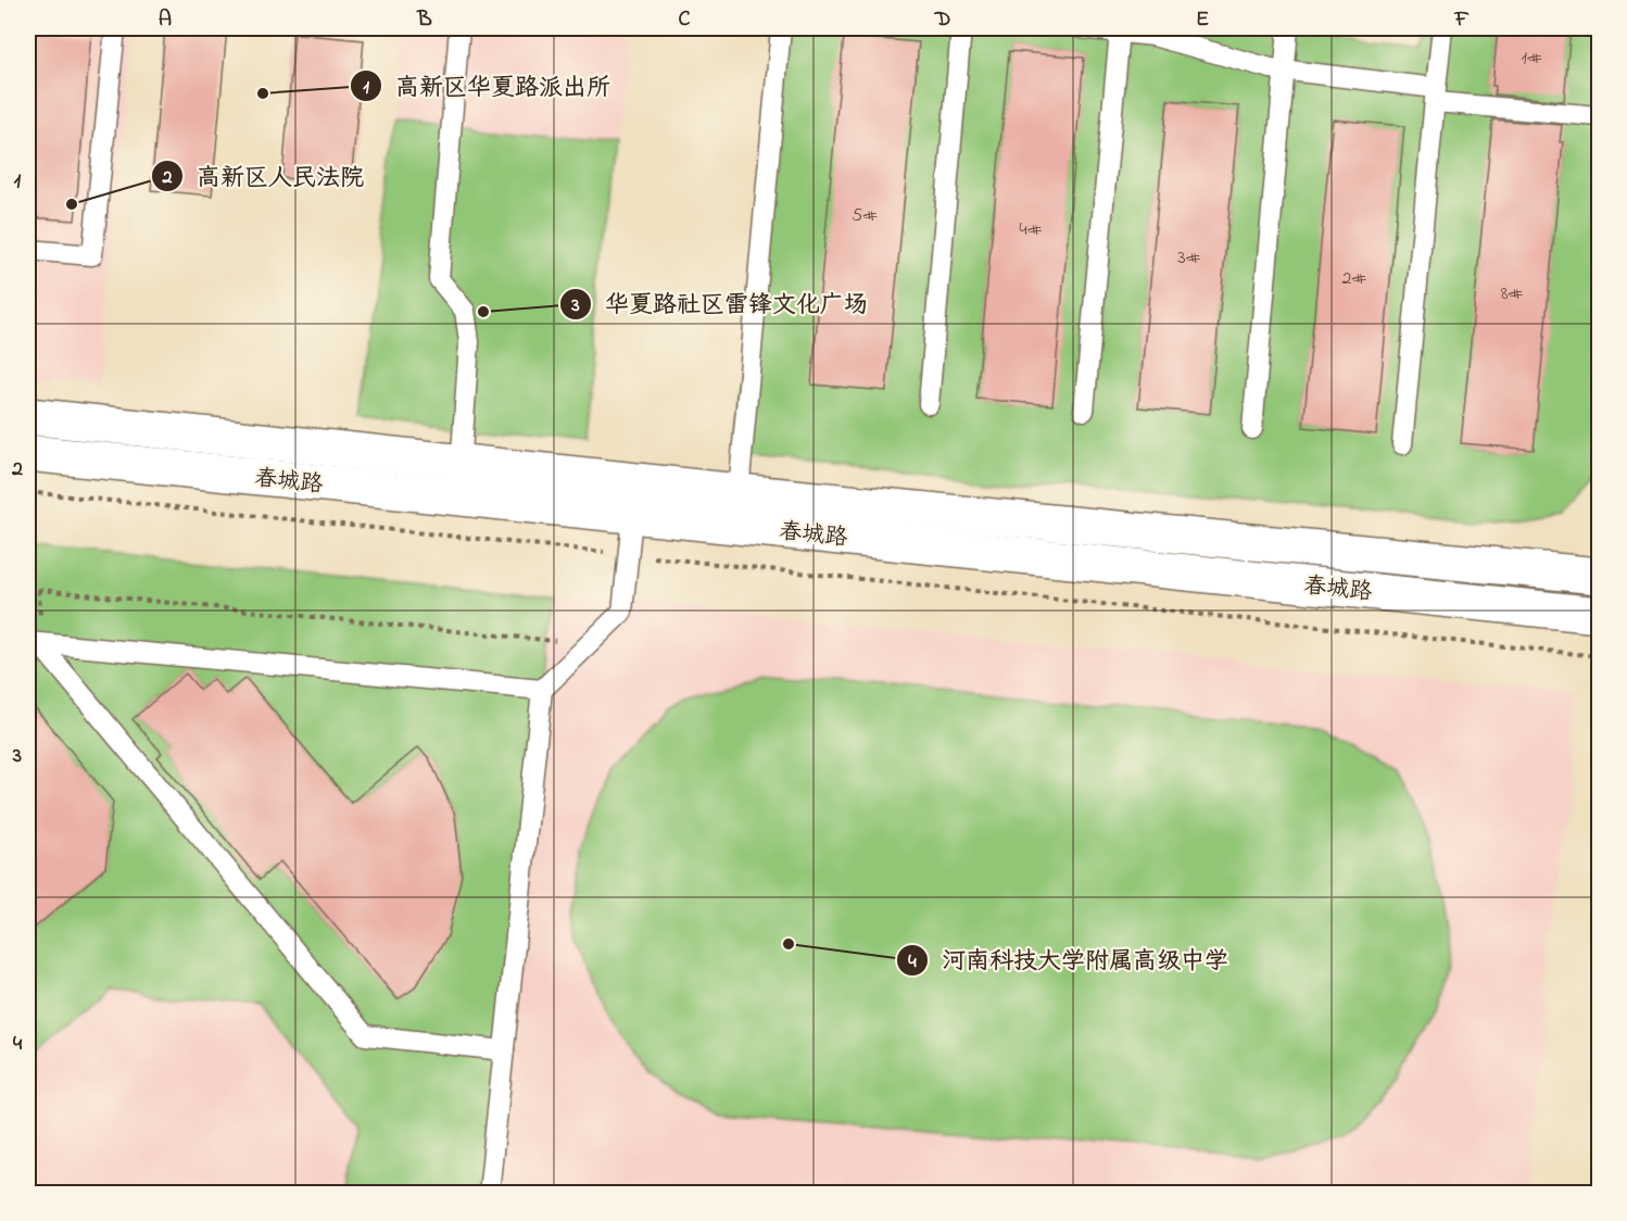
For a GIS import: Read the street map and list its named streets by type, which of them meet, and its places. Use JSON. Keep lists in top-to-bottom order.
{
  "streets": {
    "street": ["春城路"]
  },
  "places": [
    "高新区华夏路派出所",
    "高新区人民法院",
    "华夏路社区雷锋文化广场",
    "河南科技大学附属高级中学"
  ],
  "house_numbers": [
    "1#",
    "5#",
    "4#",
    "3#",
    "2#",
    "8#"
  ],
  "grid": {
    "columns": [
      "A",
      "B",
      "C",
      "D",
      "E",
      "F"
    ],
    "rows": [
      "1",
      "2",
      "3",
      "4"
    ]
  }
}
